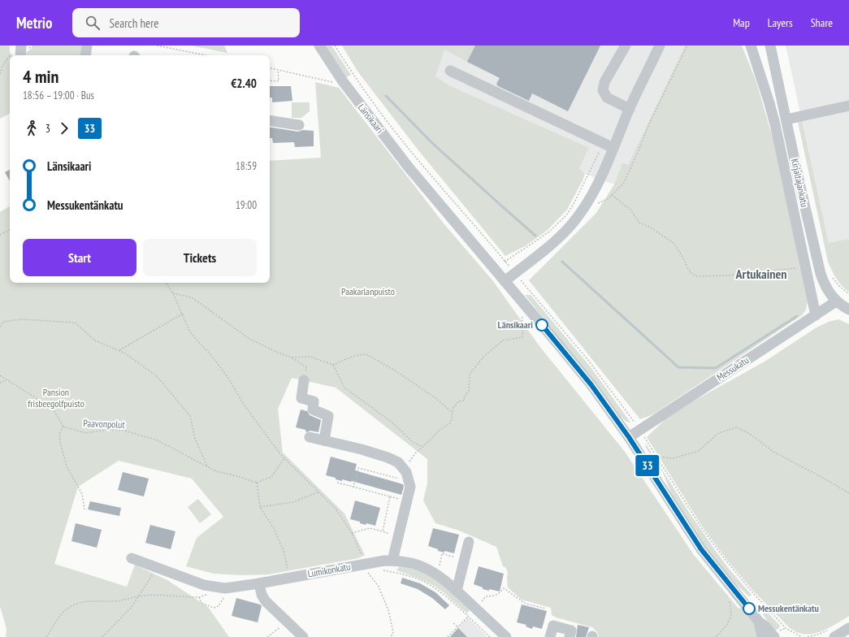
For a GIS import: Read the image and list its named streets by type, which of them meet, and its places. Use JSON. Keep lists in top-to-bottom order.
{
  "streets": {
    "street": [
      "Länsikaari",
      "Kirjaltajankatu",
      "Messukatu",
      "Lumikonkatu"
    ],
    "path": ["Paavonpolut"]
  },
  "crossings": [
    ["Länsikaari", "Messukatu"],
    ["Kirjaltajankatu", "Messukatu"]
  ],
  "districts": ["Artukainen"],
  "parks": ["Paakarlanpuisto", "Pansion frisbeegolfpuisto"],
  "places": ["Länsikaari", "Messukentänkatu"],
  "lines": ["bus line 33"],
  "page": {
    "header": "Metrio",
    "search": "Search here",
    "nav": ["Map", "Layers", "Share"],
    "on_map": "33",
    "heading": ["4 min", "18:56 – 19:00 · Bus", "€2.40"],
    "legs": ["3", "33"],
    "list": [
      {
        "name": "Länsikaari",
        "value": "18:59"
      },
      {
        "name": "Messukentänkatu",
        "value": "19:00"
      }
    ],
    "buttons": ["Start", "Tickets"]
  }
}
